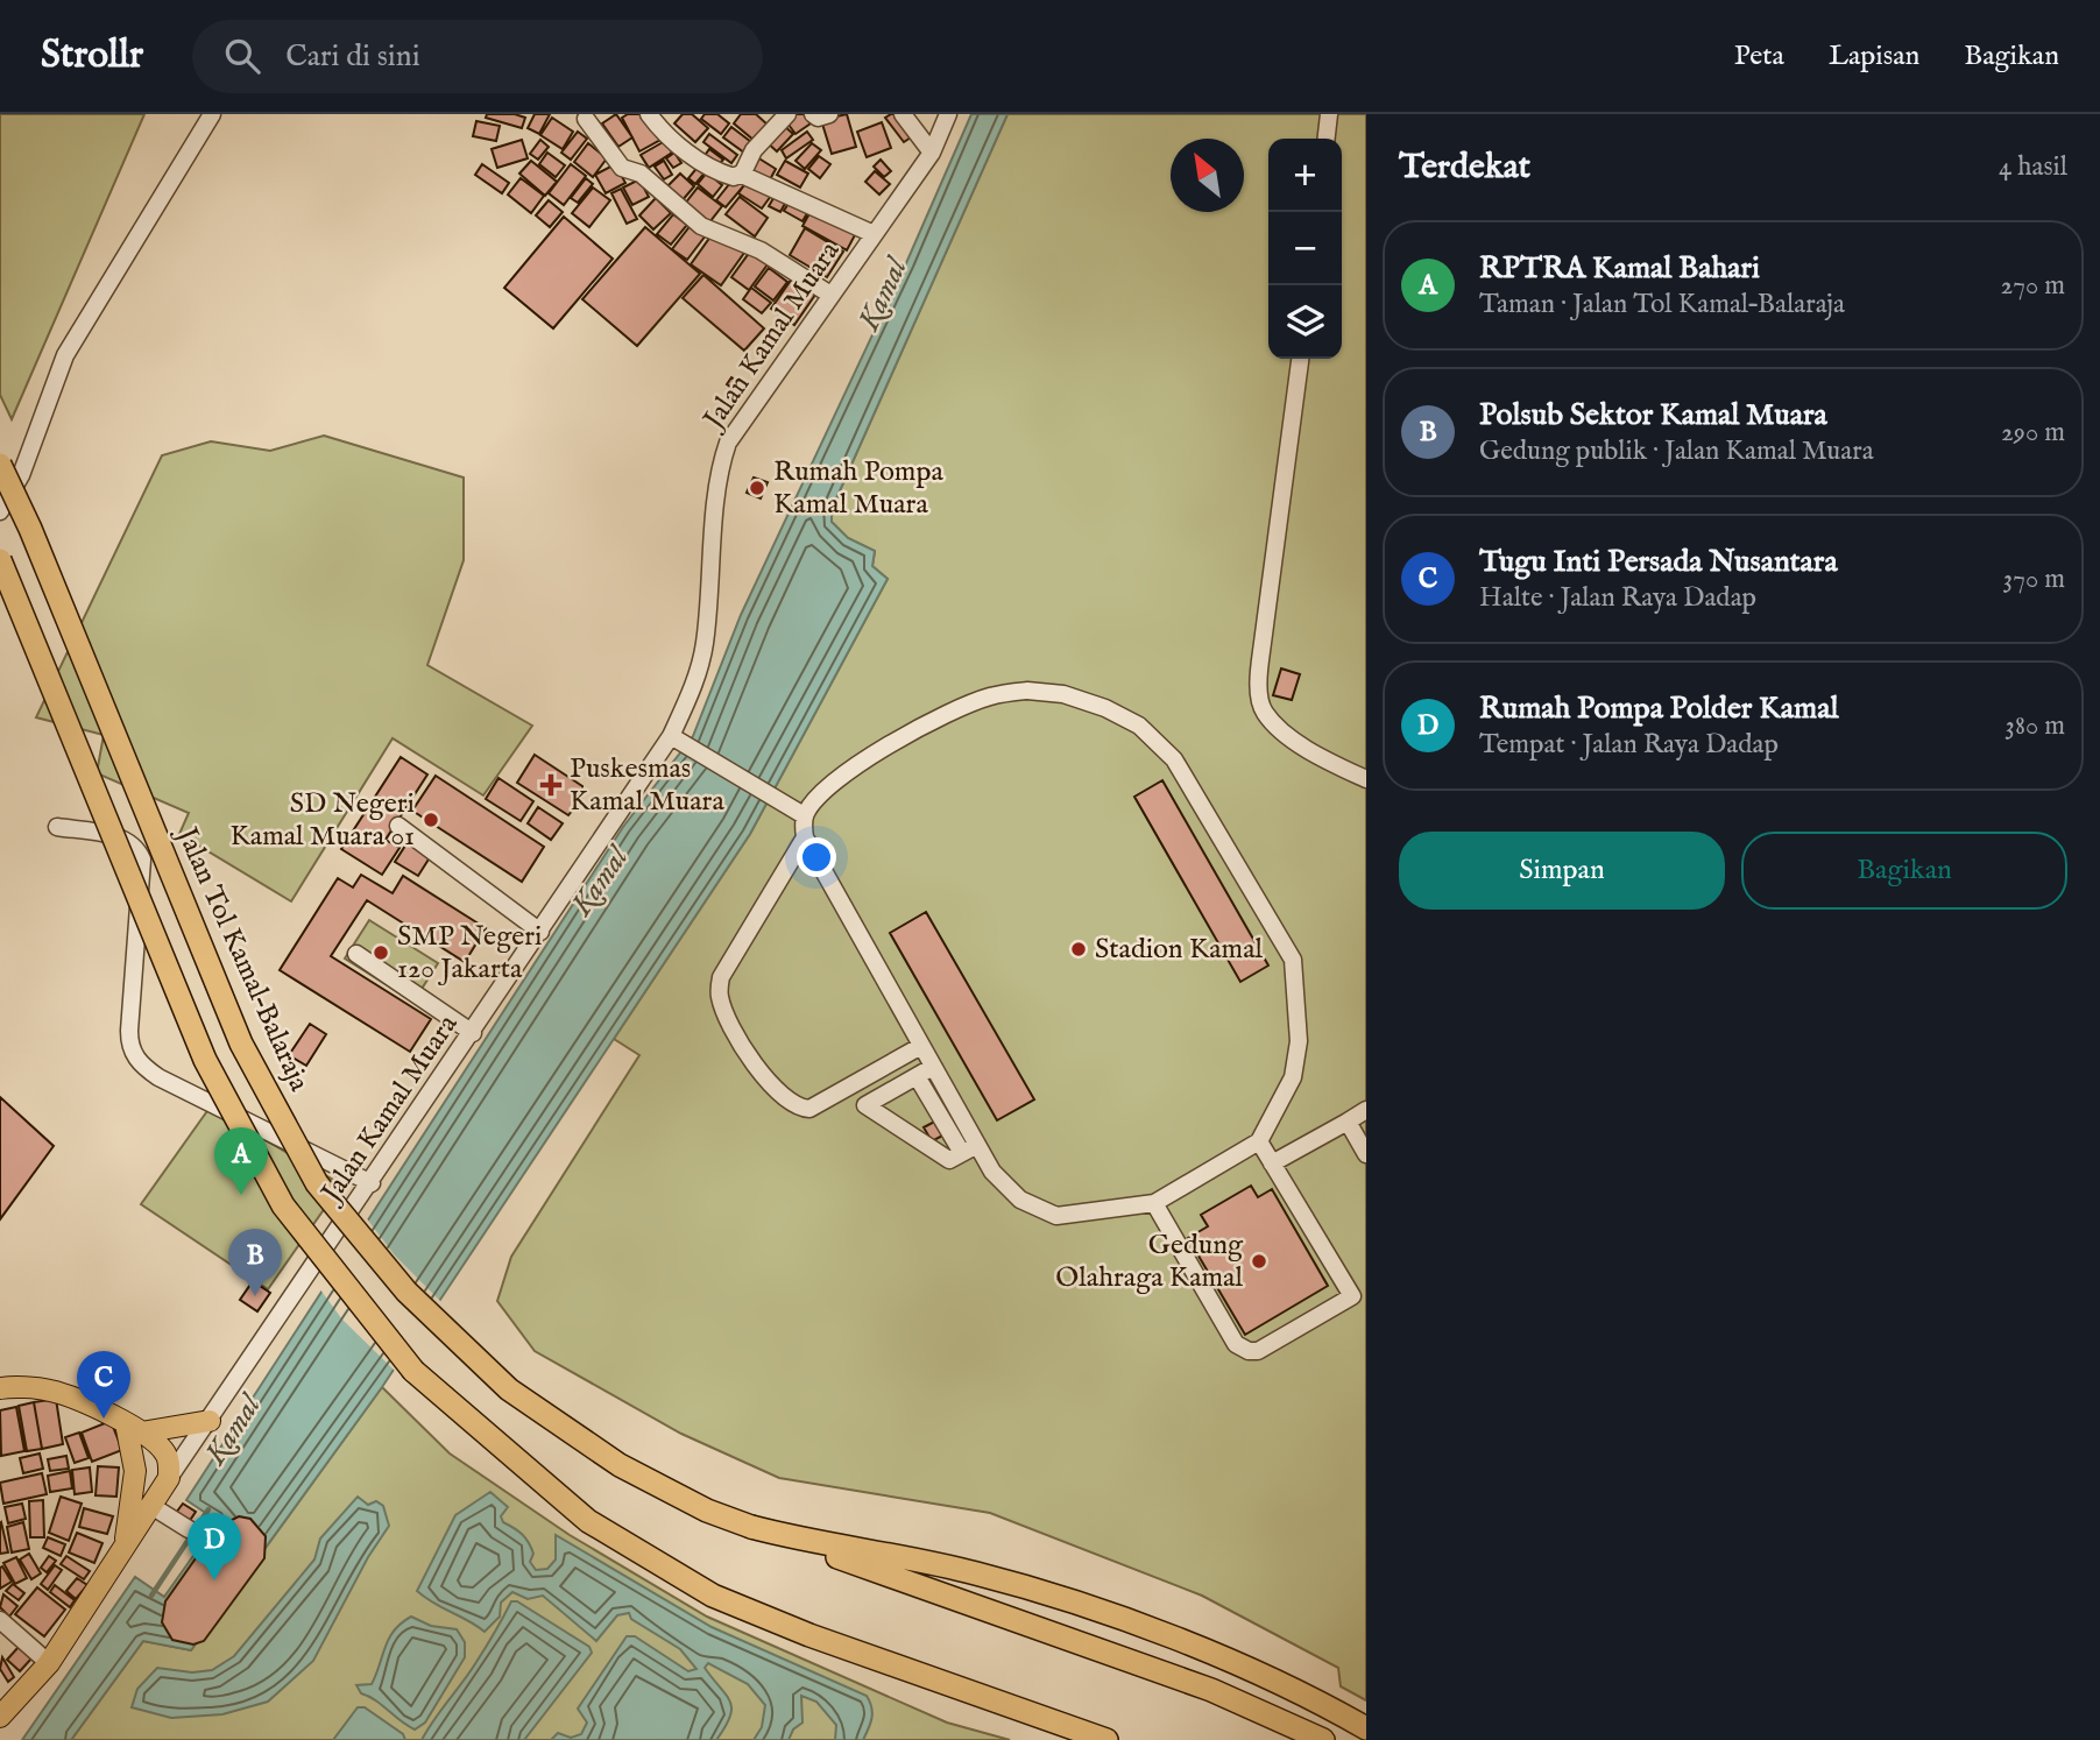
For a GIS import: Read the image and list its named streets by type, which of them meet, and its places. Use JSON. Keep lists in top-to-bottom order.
{
  "streets": {
    "highway": ["Jalan Tol Kamal–Balaraja"],
    "street": ["Jalan Kamal Muara"]
  },
  "water": ["Kamal"],
  "places": {
    "other": [
      "Rumah Pompa Kamal Muara",
      "SD Negeri Kamal Muara 01",
      "Stadion Kamal",
      "SMP Negeri 120 Jakarta",
      "Gedung Olahraga Kamal"
    ],
    "health": ["Puskesmas Kamal Muara"]
  },
  "north": "top left",
  "page": {
    "header": "Strollr",
    "search": "Cari di sini",
    "nav": ["Peta", "Lapisan", "Bagikan"],
    "heading": ["Terdekat", "4 hasil"],
    "map_buttons": ["+", "−"],
    "list": [
      {
        "mark": "A",
        "name": "RPTRA Kamal Bahari",
        "note": "Taman · Jalan Tol Kamal–Balaraja",
        "value": "270 m"
      },
      {
        "mark": "B",
        "name": "Polsub Sektor Kamal Muara",
        "note": "Gedung publik · Jalan Kamal Muara",
        "value": "290 m"
      },
      {
        "mark": "C",
        "name": "Tugu Inti Persada Nusantara",
        "note": "Halte · Jalan Raya Dadap",
        "value": "370 m"
      },
      {
        "mark": "D",
        "name": "Rumah Pompa Polder Kamal",
        "note": "Tempat · Jalan Raya Dadap",
        "value": "380 m"
      }
    ],
    "buttons": ["Simpan", "Bagikan"],
    "pins": [
      "A",
      "B",
      "C",
      "D"
    ]
  }
}
